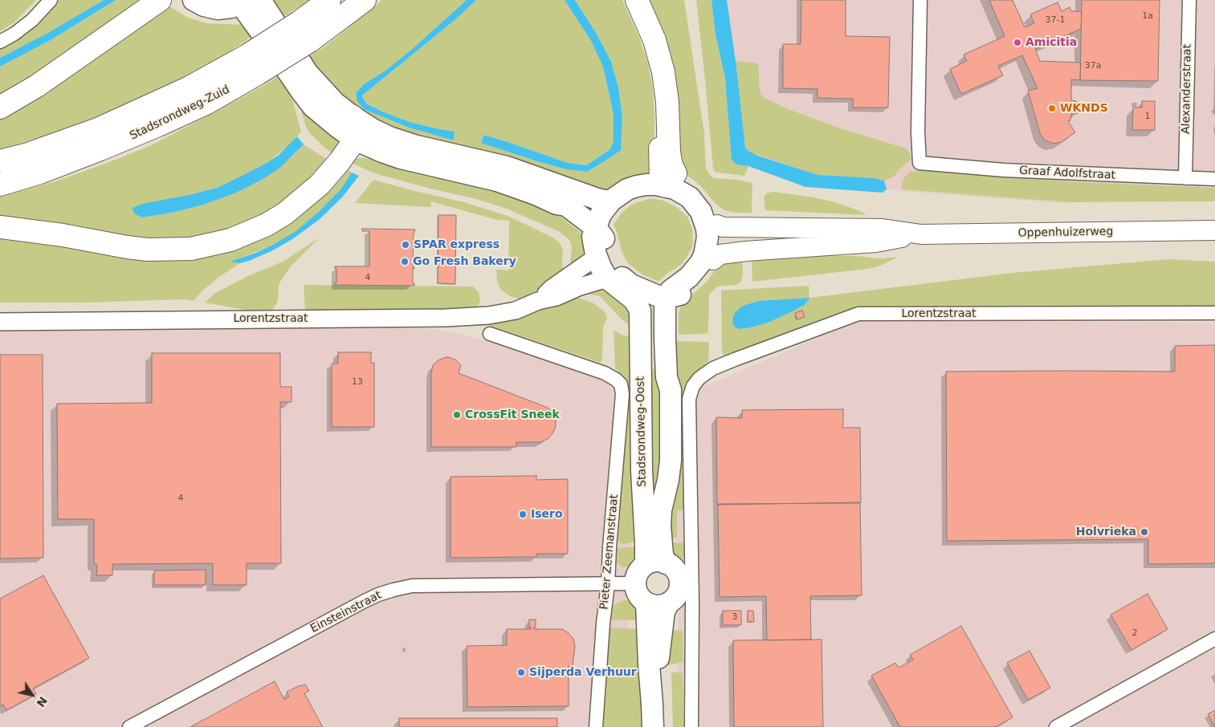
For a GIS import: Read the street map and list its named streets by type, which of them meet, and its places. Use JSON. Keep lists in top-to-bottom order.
{
  "streets": {
    "highway": ["Stadsrondweg-Zuid"],
    "main road": ["Oppenhuizerweg", "Stadsrondweg-Oost"],
    "street": [
      "Alexanderstraat",
      "Graaf Adolfstraat",
      "Lorentzstraat",
      "Pieter Zeemanstraat",
      "Einsteinstraat"
    ]
  },
  "crossings": [
    ["Alexanderstraat", "Graaf Adolfstraat"],
    ["Oppenhuizerweg", "Lorentzstraat"],
    ["Oppenhuizerweg", "Stadsrondweg-Oost"],
    ["Lorentzstraat", "Stadsrondweg-Oost"],
    ["Stadsrondweg-Oost", "Einsteinstraat"],
    ["Pieter Zeemanstraat", "Einsteinstraat"]
  ],
  "places": [
    "Amicitia",
    "WKNDS",
    "SPAR express",
    "Go Fresh Bakery",
    "CrossFit Sneek",
    "Isero",
    "Holvrieka",
    "Sijperda Verhuur"
  ],
  "house_numbers": [
    "1a",
    "37-1",
    "37a",
    "1",
    "4",
    "13",
    "4",
    "3",
    "2"
  ],
  "north": "bottom right"
}
